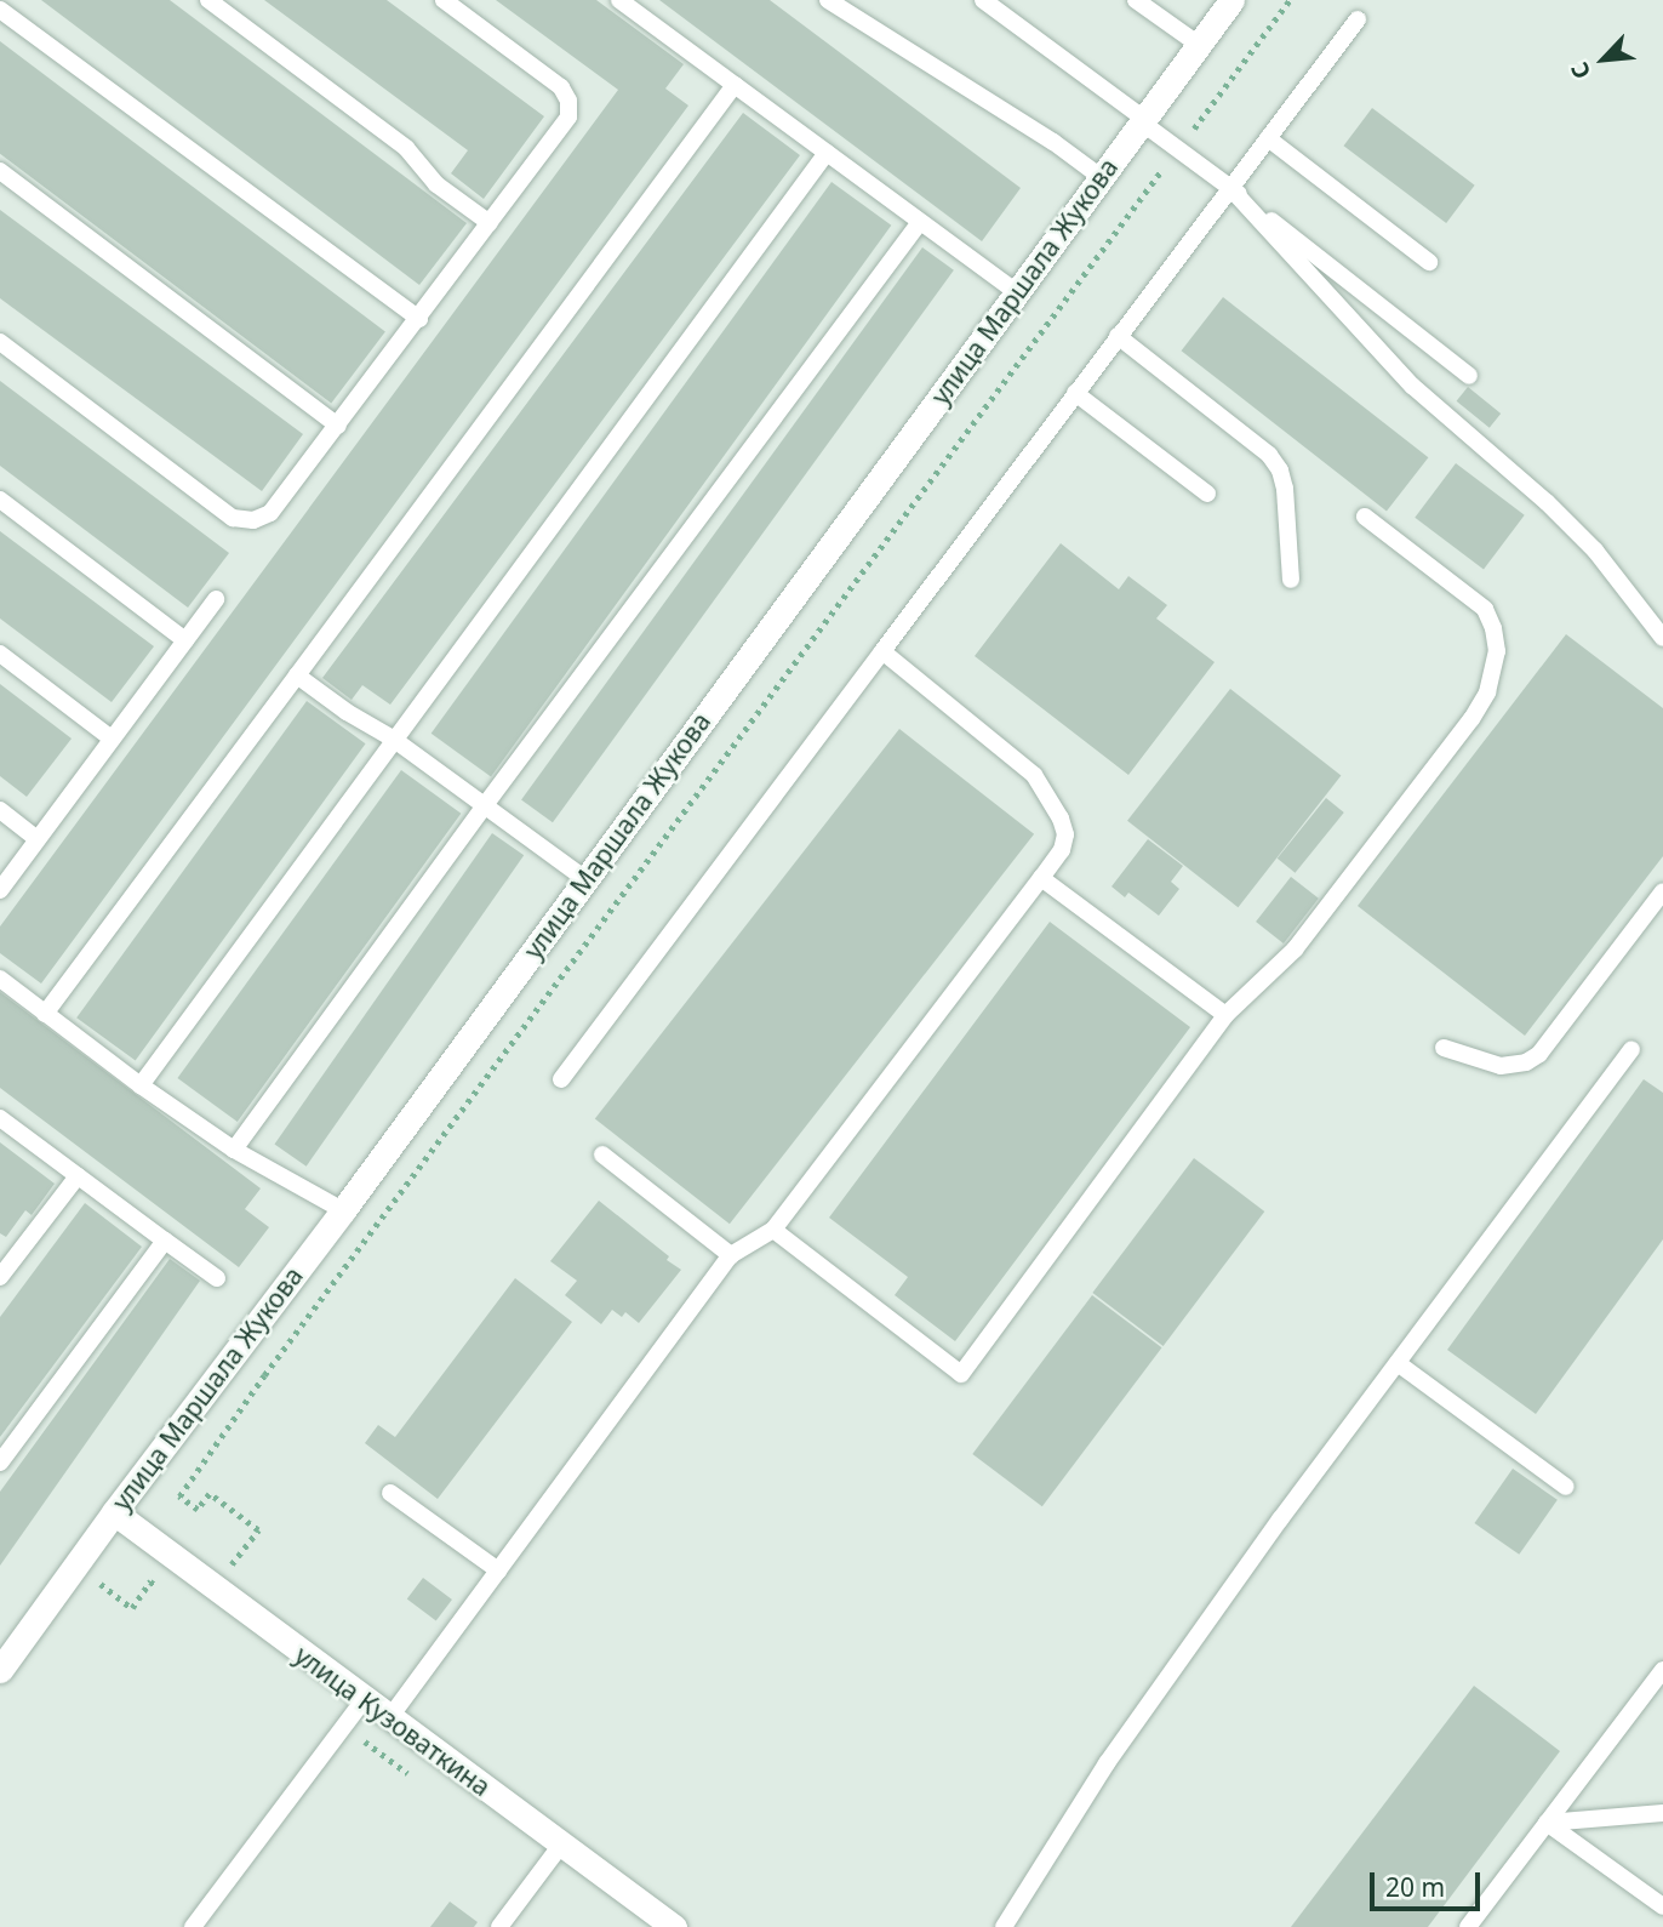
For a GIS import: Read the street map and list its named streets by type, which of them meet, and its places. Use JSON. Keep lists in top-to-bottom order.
{
  "streets": {
    "main road": ["улица Маршала Жукова", "улица Кузоваткина"]
  },
  "crossings": [
    ["улица Маршала Жукова", "улица Кузоваткина"]
  ],
  "scale_bar": "20 m",
  "north": "bottom left"
}
